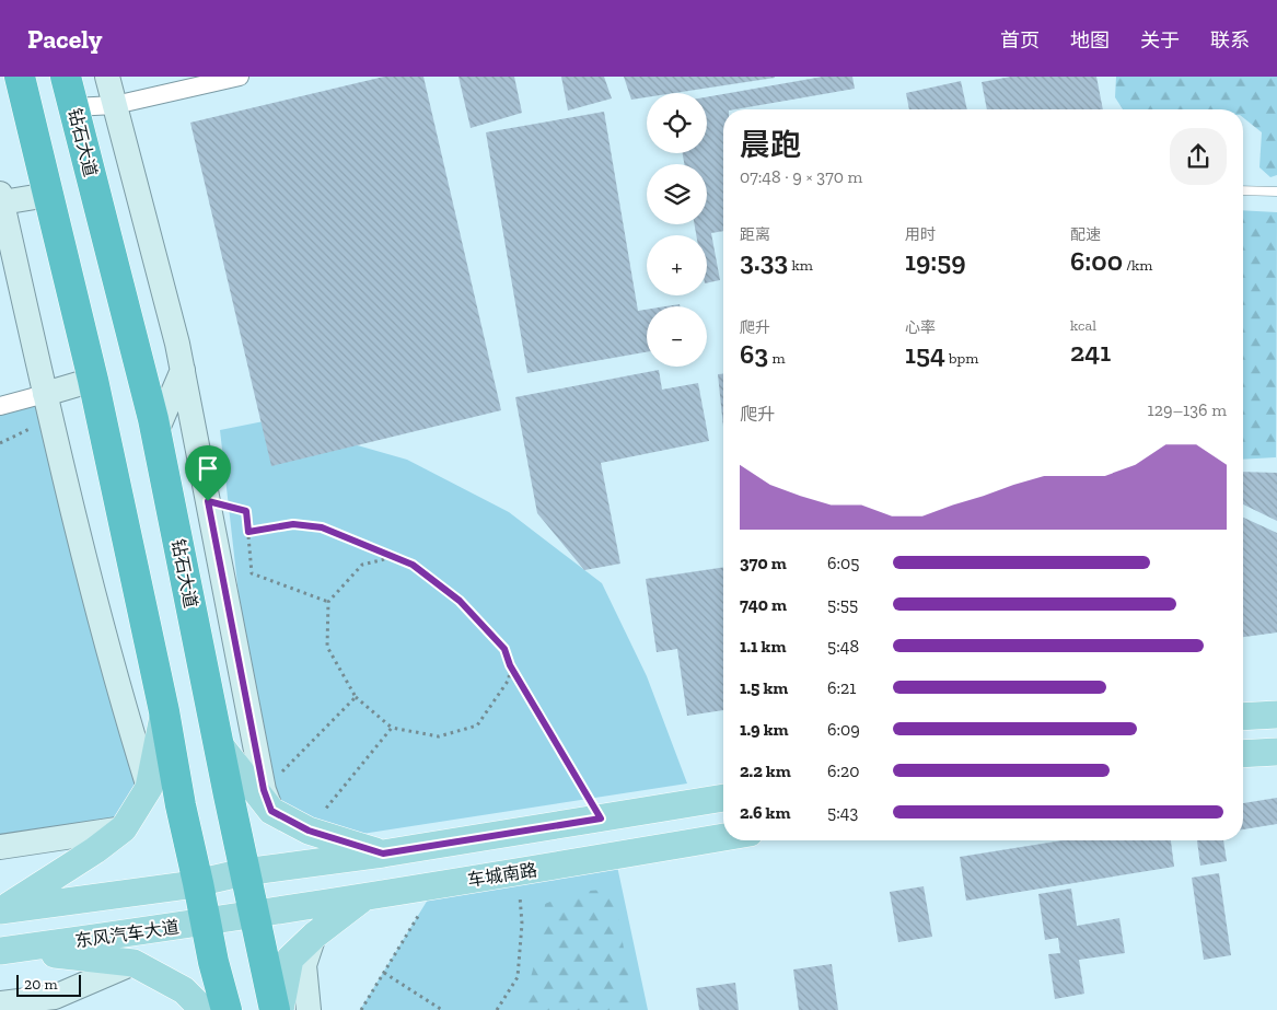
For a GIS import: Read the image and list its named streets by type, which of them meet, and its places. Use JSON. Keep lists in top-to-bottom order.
{
  "streets": {
    "highway": ["钻石大道"],
    "main road": ["车城南路", "东风汽车大道"]
  },
  "crossings": [
    ["钻石大道", "车城南路"],
    ["钻石大道", "东风汽车大道"],
    ["车城南路", "东风汽车大道"]
  ],
  "scale_bar": "20 m",
  "page": {
    "header": "Pacely",
    "nav": [
      "首页",
      "地图",
      "关于",
      "联系"
    ],
    "map_buttons": ["+", "−"],
    "heading": ["晨跑", "07:48 · 9 × 370 m"],
    "stats": [
      ["距离", "3.33 km"],
      ["用时", "19:59"],
      ["配速", "6:00 /km"],
      ["爬升", "63 m"],
      ["心率", "154 bpm"],
      ["kcal", "241"]
    ],
    "chart": ["爬升", "129–136 m"],
    "list": [
      {
        "name": "370 m",
        "note": "6:05"
      },
      {
        "name": "740 m",
        "note": "5:55"
      },
      {
        "name": "1.1 km",
        "note": "5:48"
      },
      {
        "name": "1.5 km",
        "note": "6:21"
      },
      {
        "name": "1.9 km",
        "note": "6:09"
      },
      {
        "name": "2.2 km",
        "note": "6:20"
      },
      {
        "name": "2.6 km",
        "note": "5:43"
      }
    ],
    "scale": "20 m"
  }
}
